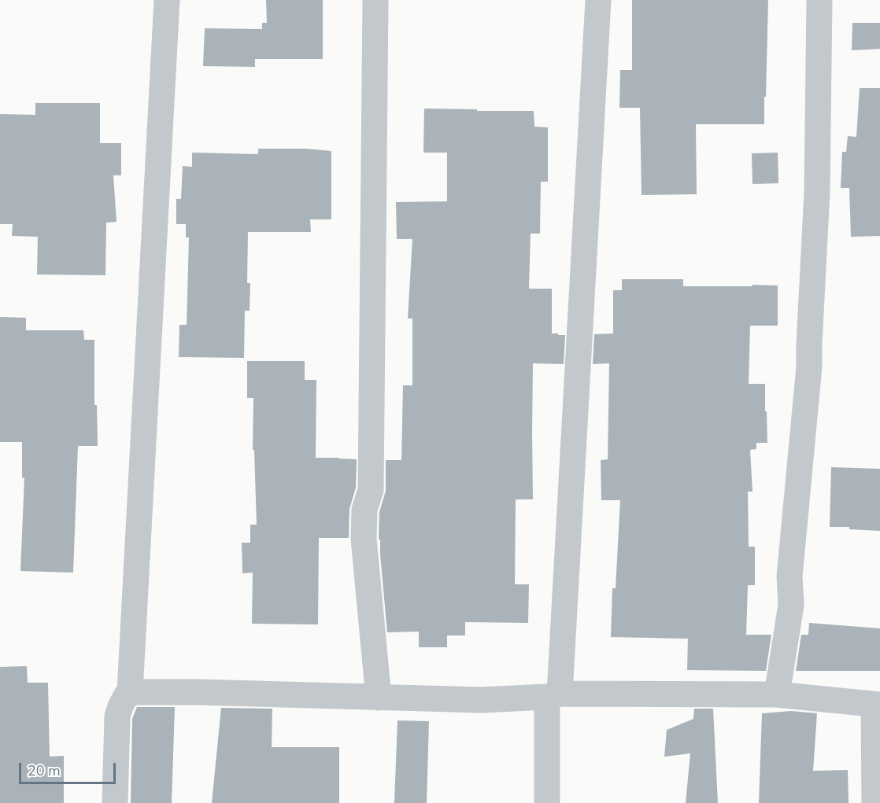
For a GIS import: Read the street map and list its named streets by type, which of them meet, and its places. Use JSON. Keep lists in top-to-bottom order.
{
  "scale_bar": "20 m"
}
